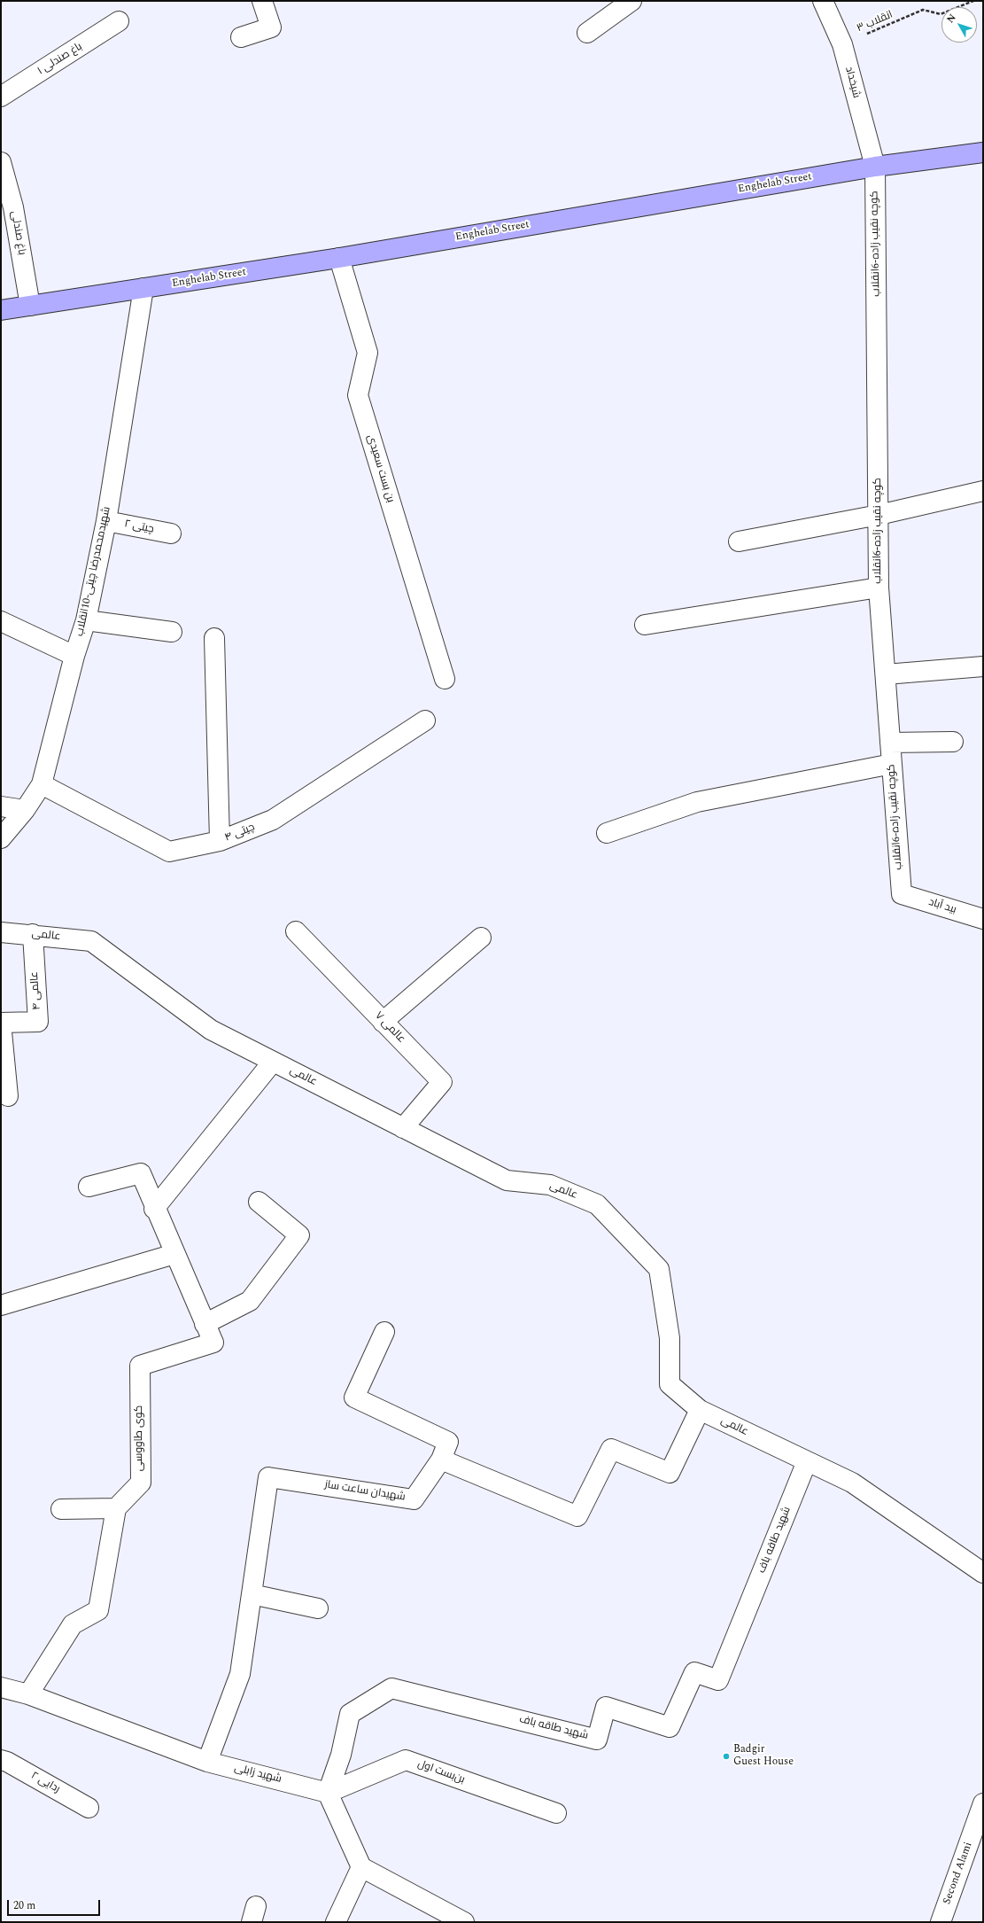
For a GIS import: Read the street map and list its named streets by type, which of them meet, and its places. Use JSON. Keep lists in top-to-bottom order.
{
  "streets": {
    "main road": ["Enghelab Street"],
    "street": [
      "باغ صندلی ۱",
      "شیخداد",
      "باغ صندلی",
      "کوچه نقیب زاده-6انقلاب",
      "بن بست سعیدی",
      "چیتی ۲",
      "شهیدمحمدرضا چیتی-10انقلاب",
      "چیتی ۴",
      "بید آباد",
      "عالمی",
      "عالمی ۴",
      "عالمی ۷",
      "کوی طاووسی",
      "شهیدان ساعت ساز",
      "شهید طاقه باف",
      "بن‌بست اول",
      "شهید زابلی",
      "ردایی ۲",
      "Second Alami"
    ],
    "path": ["انقلاب ۳"]
  },
  "crossings": [
    ["انقلاب ۳", "شیخداد"],
    ["شیخداد", "Enghelab Street"],
    ["شیخداد", "کوچه نقیب زاده-6انقلاب"],
    ["Enghelab Street", "باغ صندلی"],
    ["Enghelab Street", "کوچه نقیب زاده-6انقلاب"],
    ["Enghelab Street", "بن بست سعیدی"],
    ["Enghelab Street", "شهیدمحمدرضا چیتی-10انقلاب"],
    ["کوچه نقیب زاده-6انقلاب", "بید آباد"],
    ["چیتی ۲", "شهیدمحمدرضا چیتی-10انقلاب"],
    ["شهیدمحمدرضا چیتی-10انقلاب", "چیتی ۴"],
    ["عالمی", "عالمی ۴"],
    ["عالمی", "عالمی ۷"],
    ["عالمی", "شهید طاقه باف"],
    ["شهیدان ساعت ساز", "شهید زابلی"],
    ["شهید طاقه باف", "بن‌بست اول"],
    ["شهید طاقه باف", "شهید زابلی"],
    ["بن‌بست اول", "شهید زابلی"]
  ],
  "places": ["Badgir Guest House"],
  "scale_bar": "20 m",
  "north": "top left"
}
